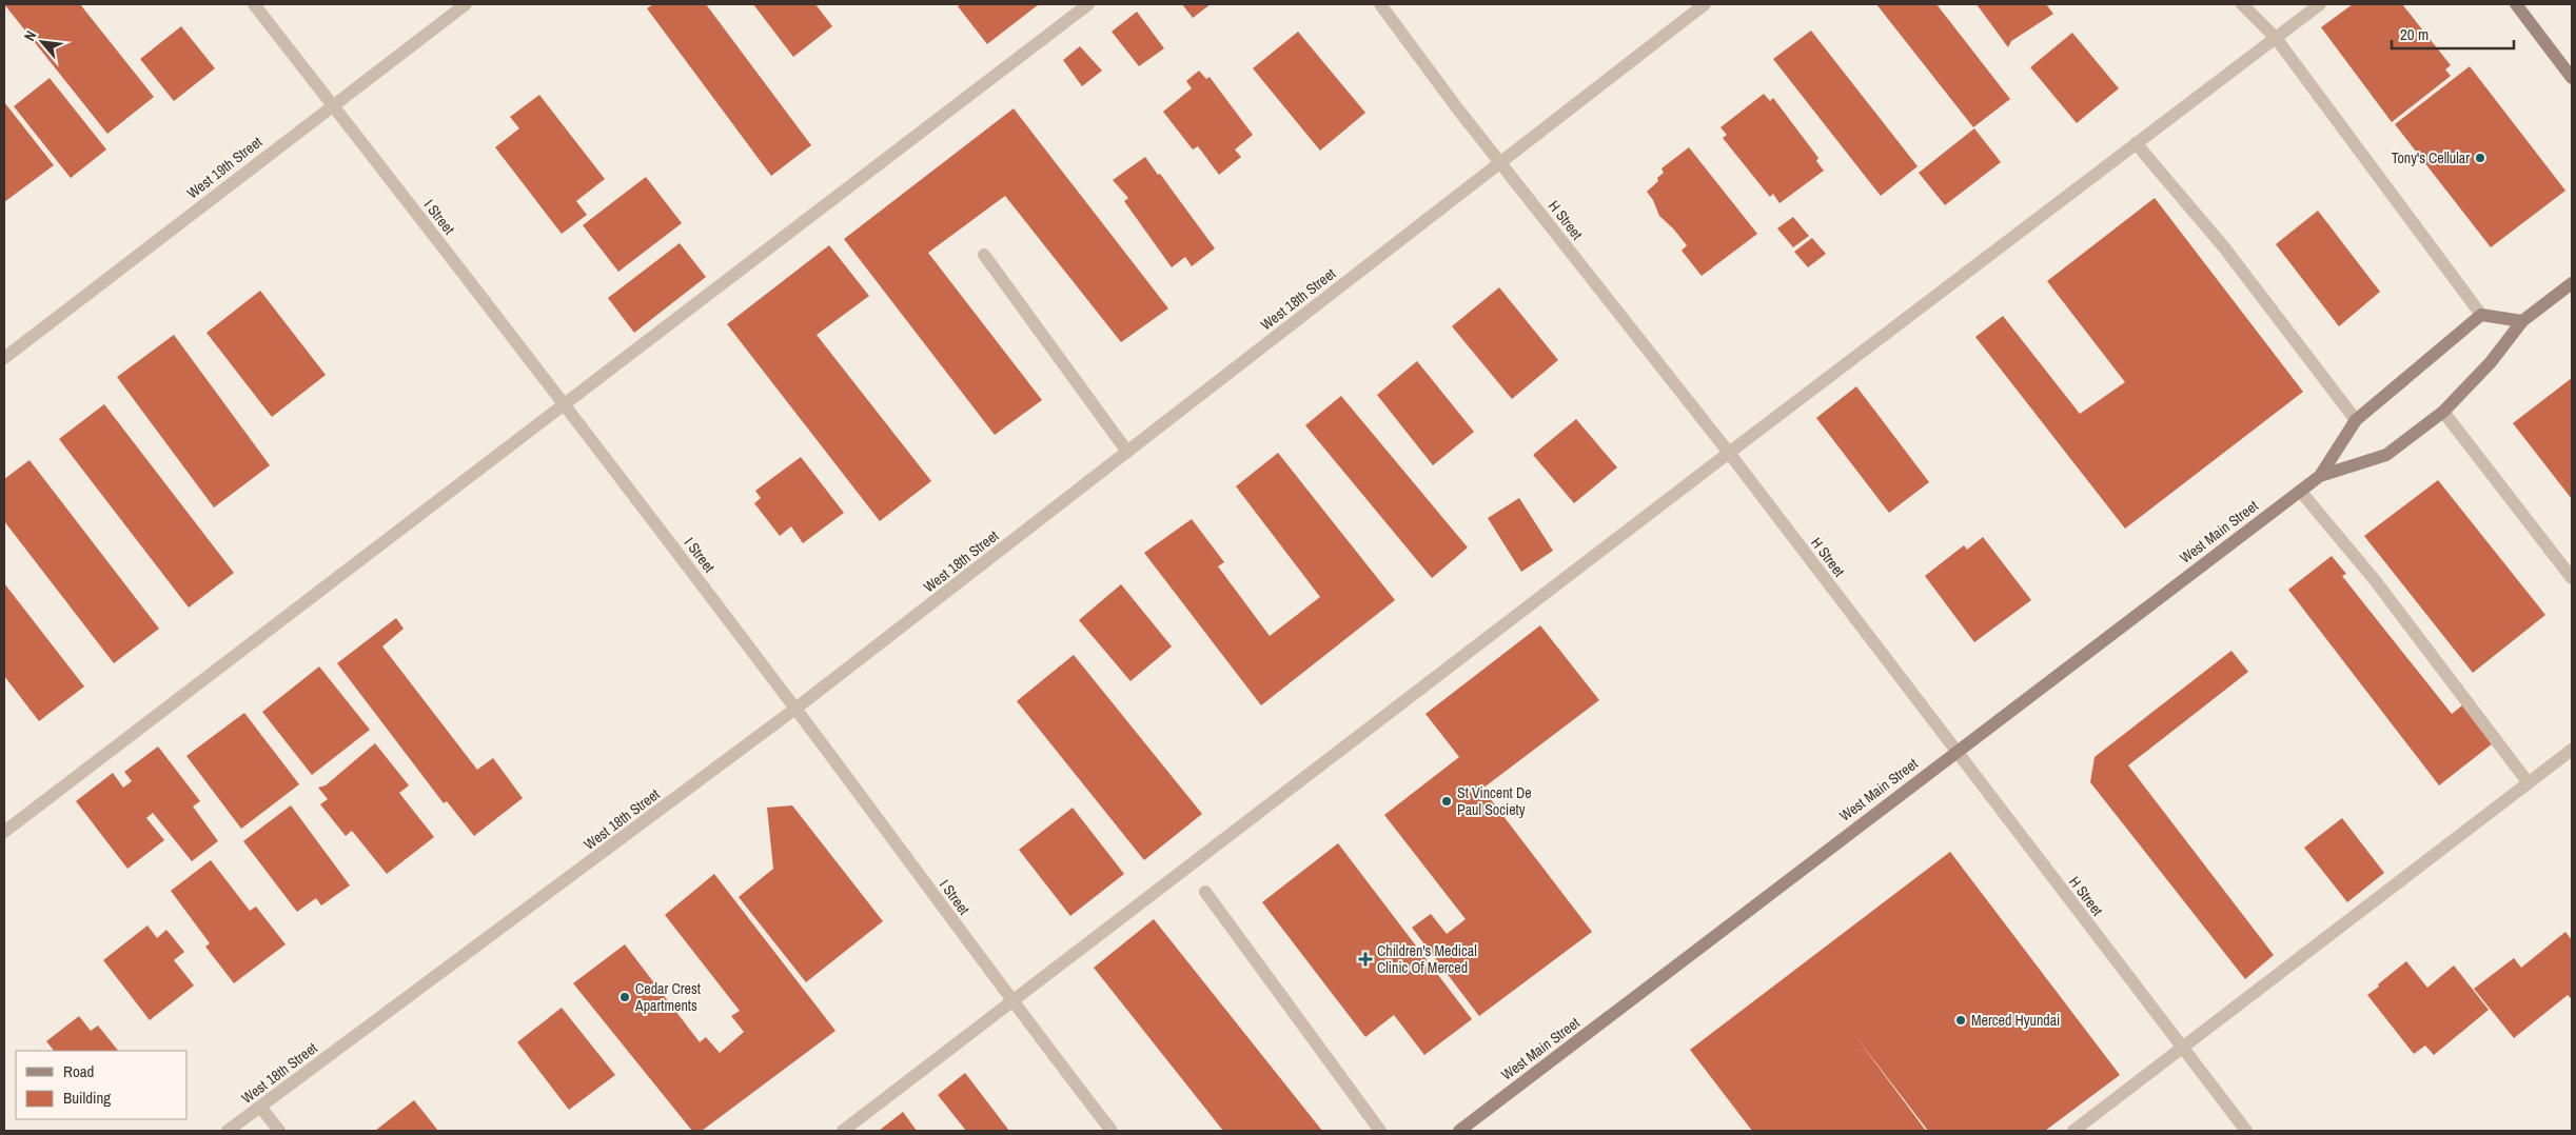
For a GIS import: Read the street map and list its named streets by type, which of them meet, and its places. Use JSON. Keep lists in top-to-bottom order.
{
  "streets": {
    "street": [
      "West 19th Street",
      "I Street",
      "H Street",
      "West 18th Street",
      "West Main Street"
    ]
  },
  "crossings": [
    ["West 19th Street", "I Street"],
    ["I Street", "West 18th Street"],
    ["H Street", "West 18th Street"],
    ["H Street", "West Main Street"]
  ],
  "places": {
    "other": [
      "Tony's Cellular",
      "St Vincent De Paul Society",
      "Cedar Crest Apartments",
      "Merced Hyundai"
    ],
    "health": ["Children's Medical Clinic Of Merced"]
  },
  "legend": ["Road", "Building"],
  "scale_bar": "20 m",
  "north": "top left"
}
